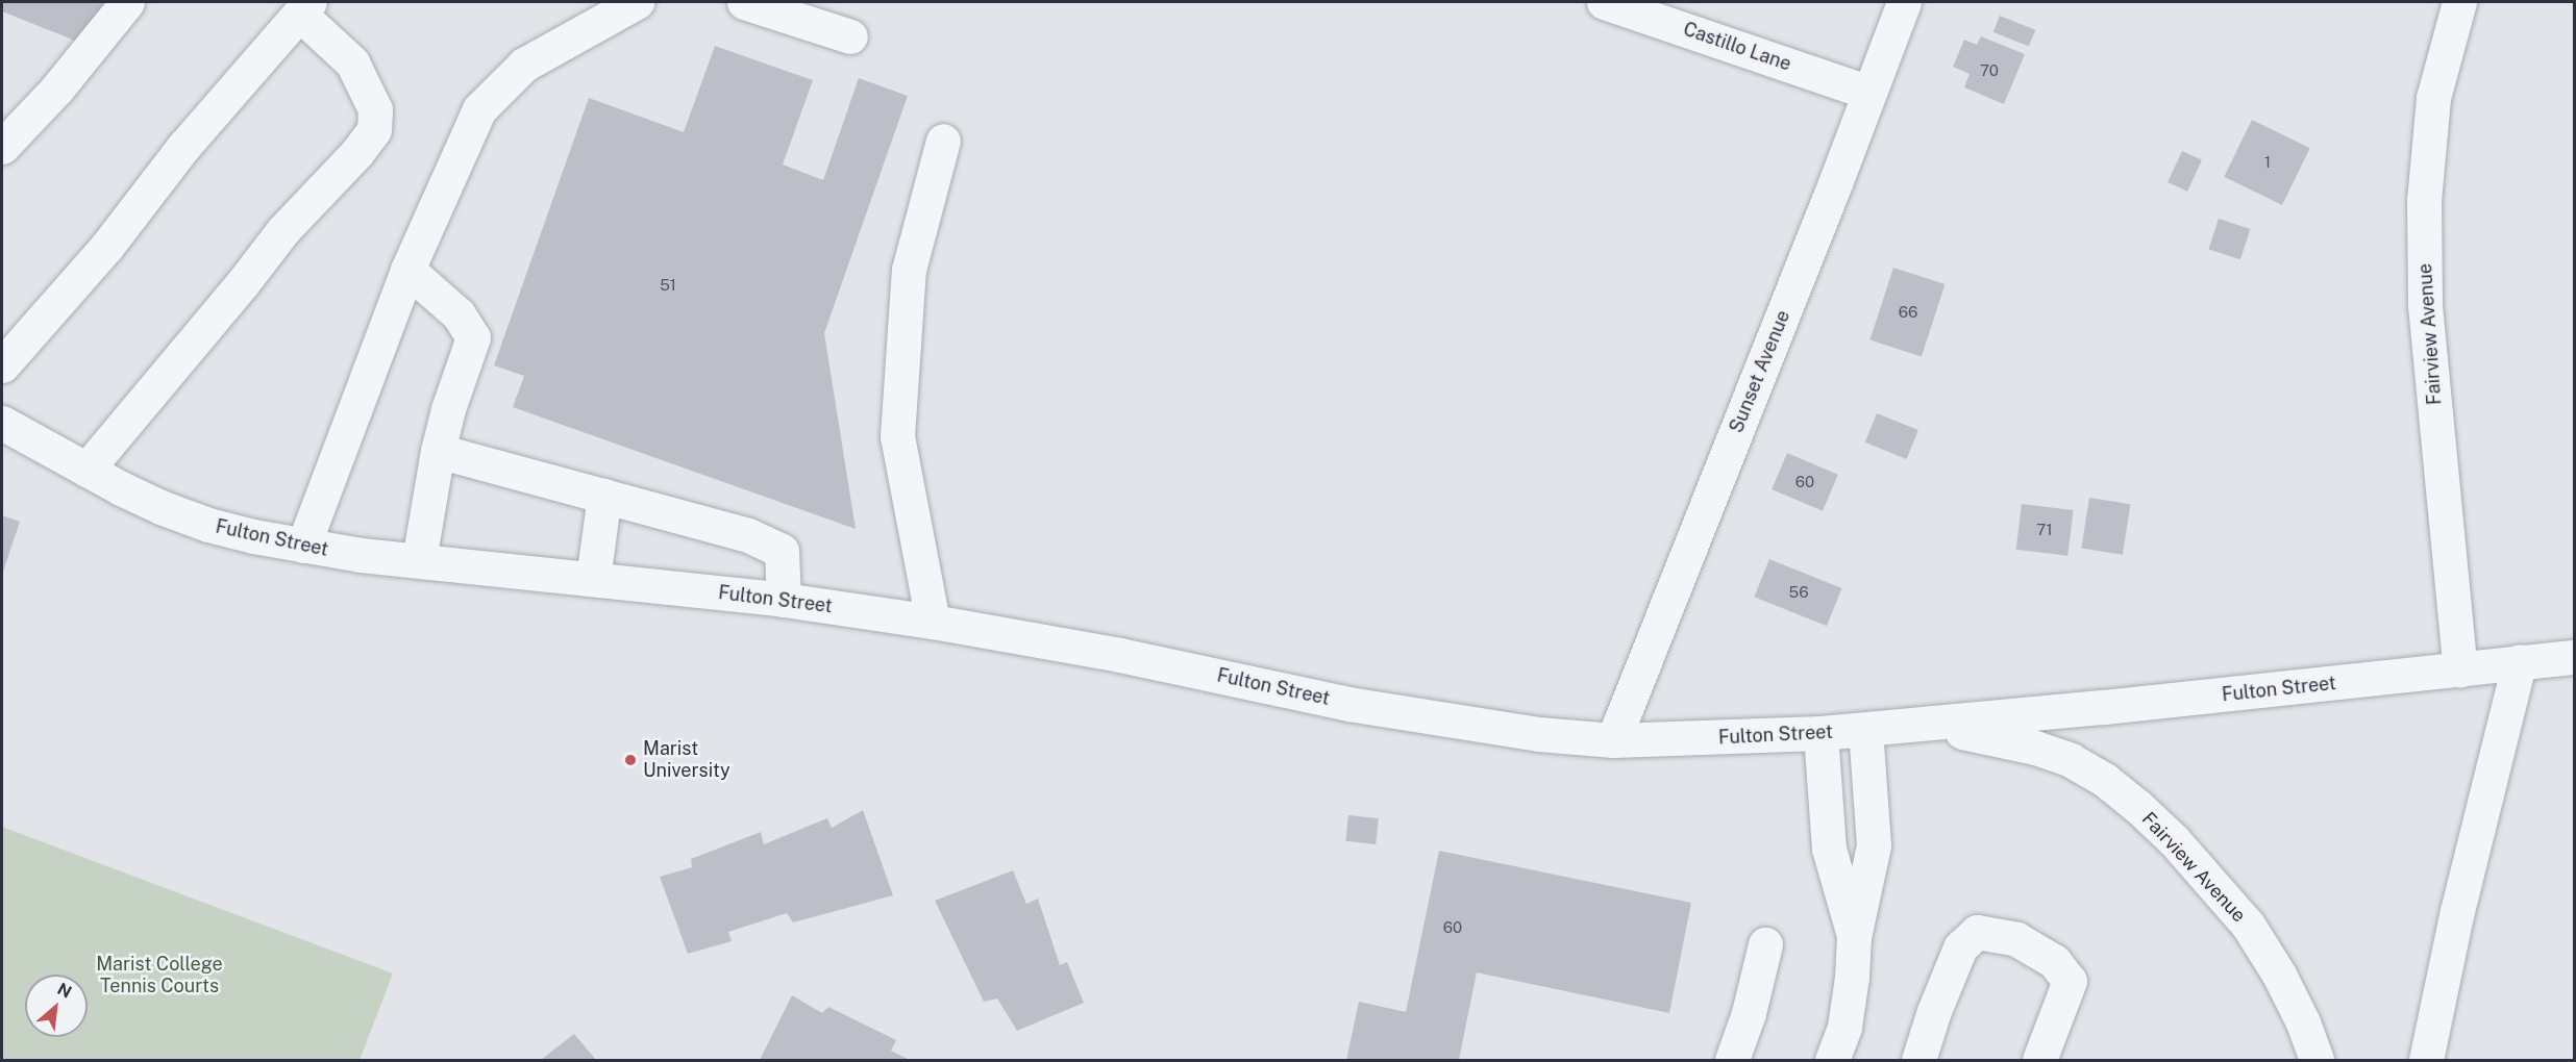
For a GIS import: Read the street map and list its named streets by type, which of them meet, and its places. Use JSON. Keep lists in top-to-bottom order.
{
  "streets": {
    "street": [
      "Castillo Lane",
      "Fairview Avenue",
      "Sunset Avenue",
      "Fulton Street"
    ]
  },
  "crossings": [
    ["Castillo Lane", "Sunset Avenue"],
    ["Fairview Avenue", "Fulton Street"],
    ["Sunset Avenue", "Fulton Street"]
  ],
  "parks": ["Marist College Tennis Courts"],
  "places": ["Marist University"],
  "house_numbers": [
    "70",
    "1",
    "51",
    "66",
    "60",
    "71",
    "56",
    "60"
  ],
  "north": "top right"
}
